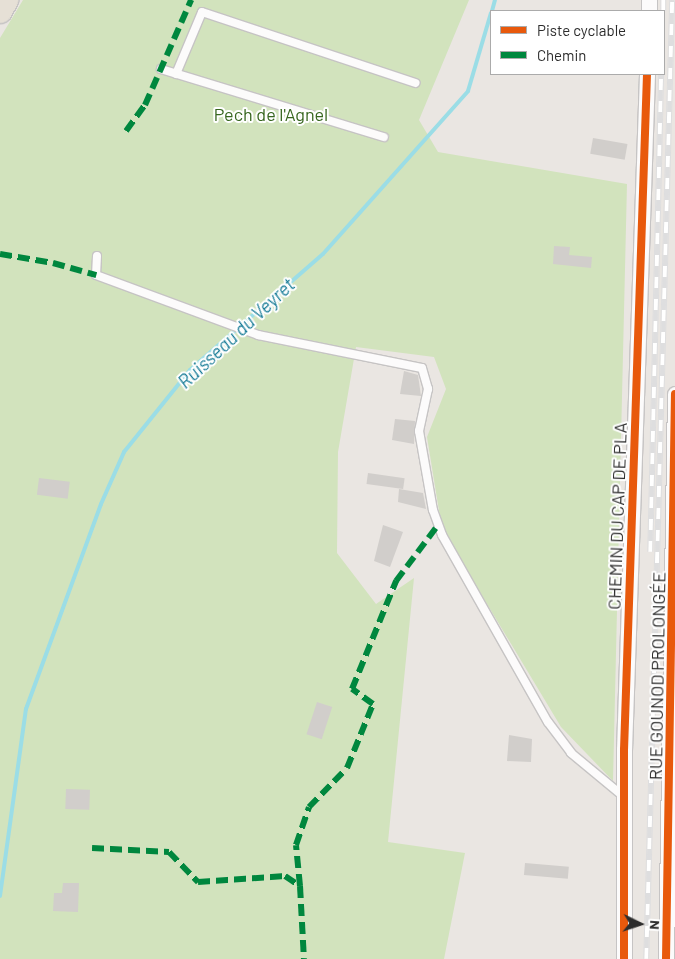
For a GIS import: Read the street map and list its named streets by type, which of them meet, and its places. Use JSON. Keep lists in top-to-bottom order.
{
  "streets": {
    "street": ["CHEMIN DU CAP DE PLA", "RUE GOUNOD PROLONGÉE"]
  },
  "water": ["Ruisseau du Veyret"],
  "parks": ["Pech de l'Agnel"],
  "legend": ["Piste cyclable", "Chemin"],
  "north": "right"
}
